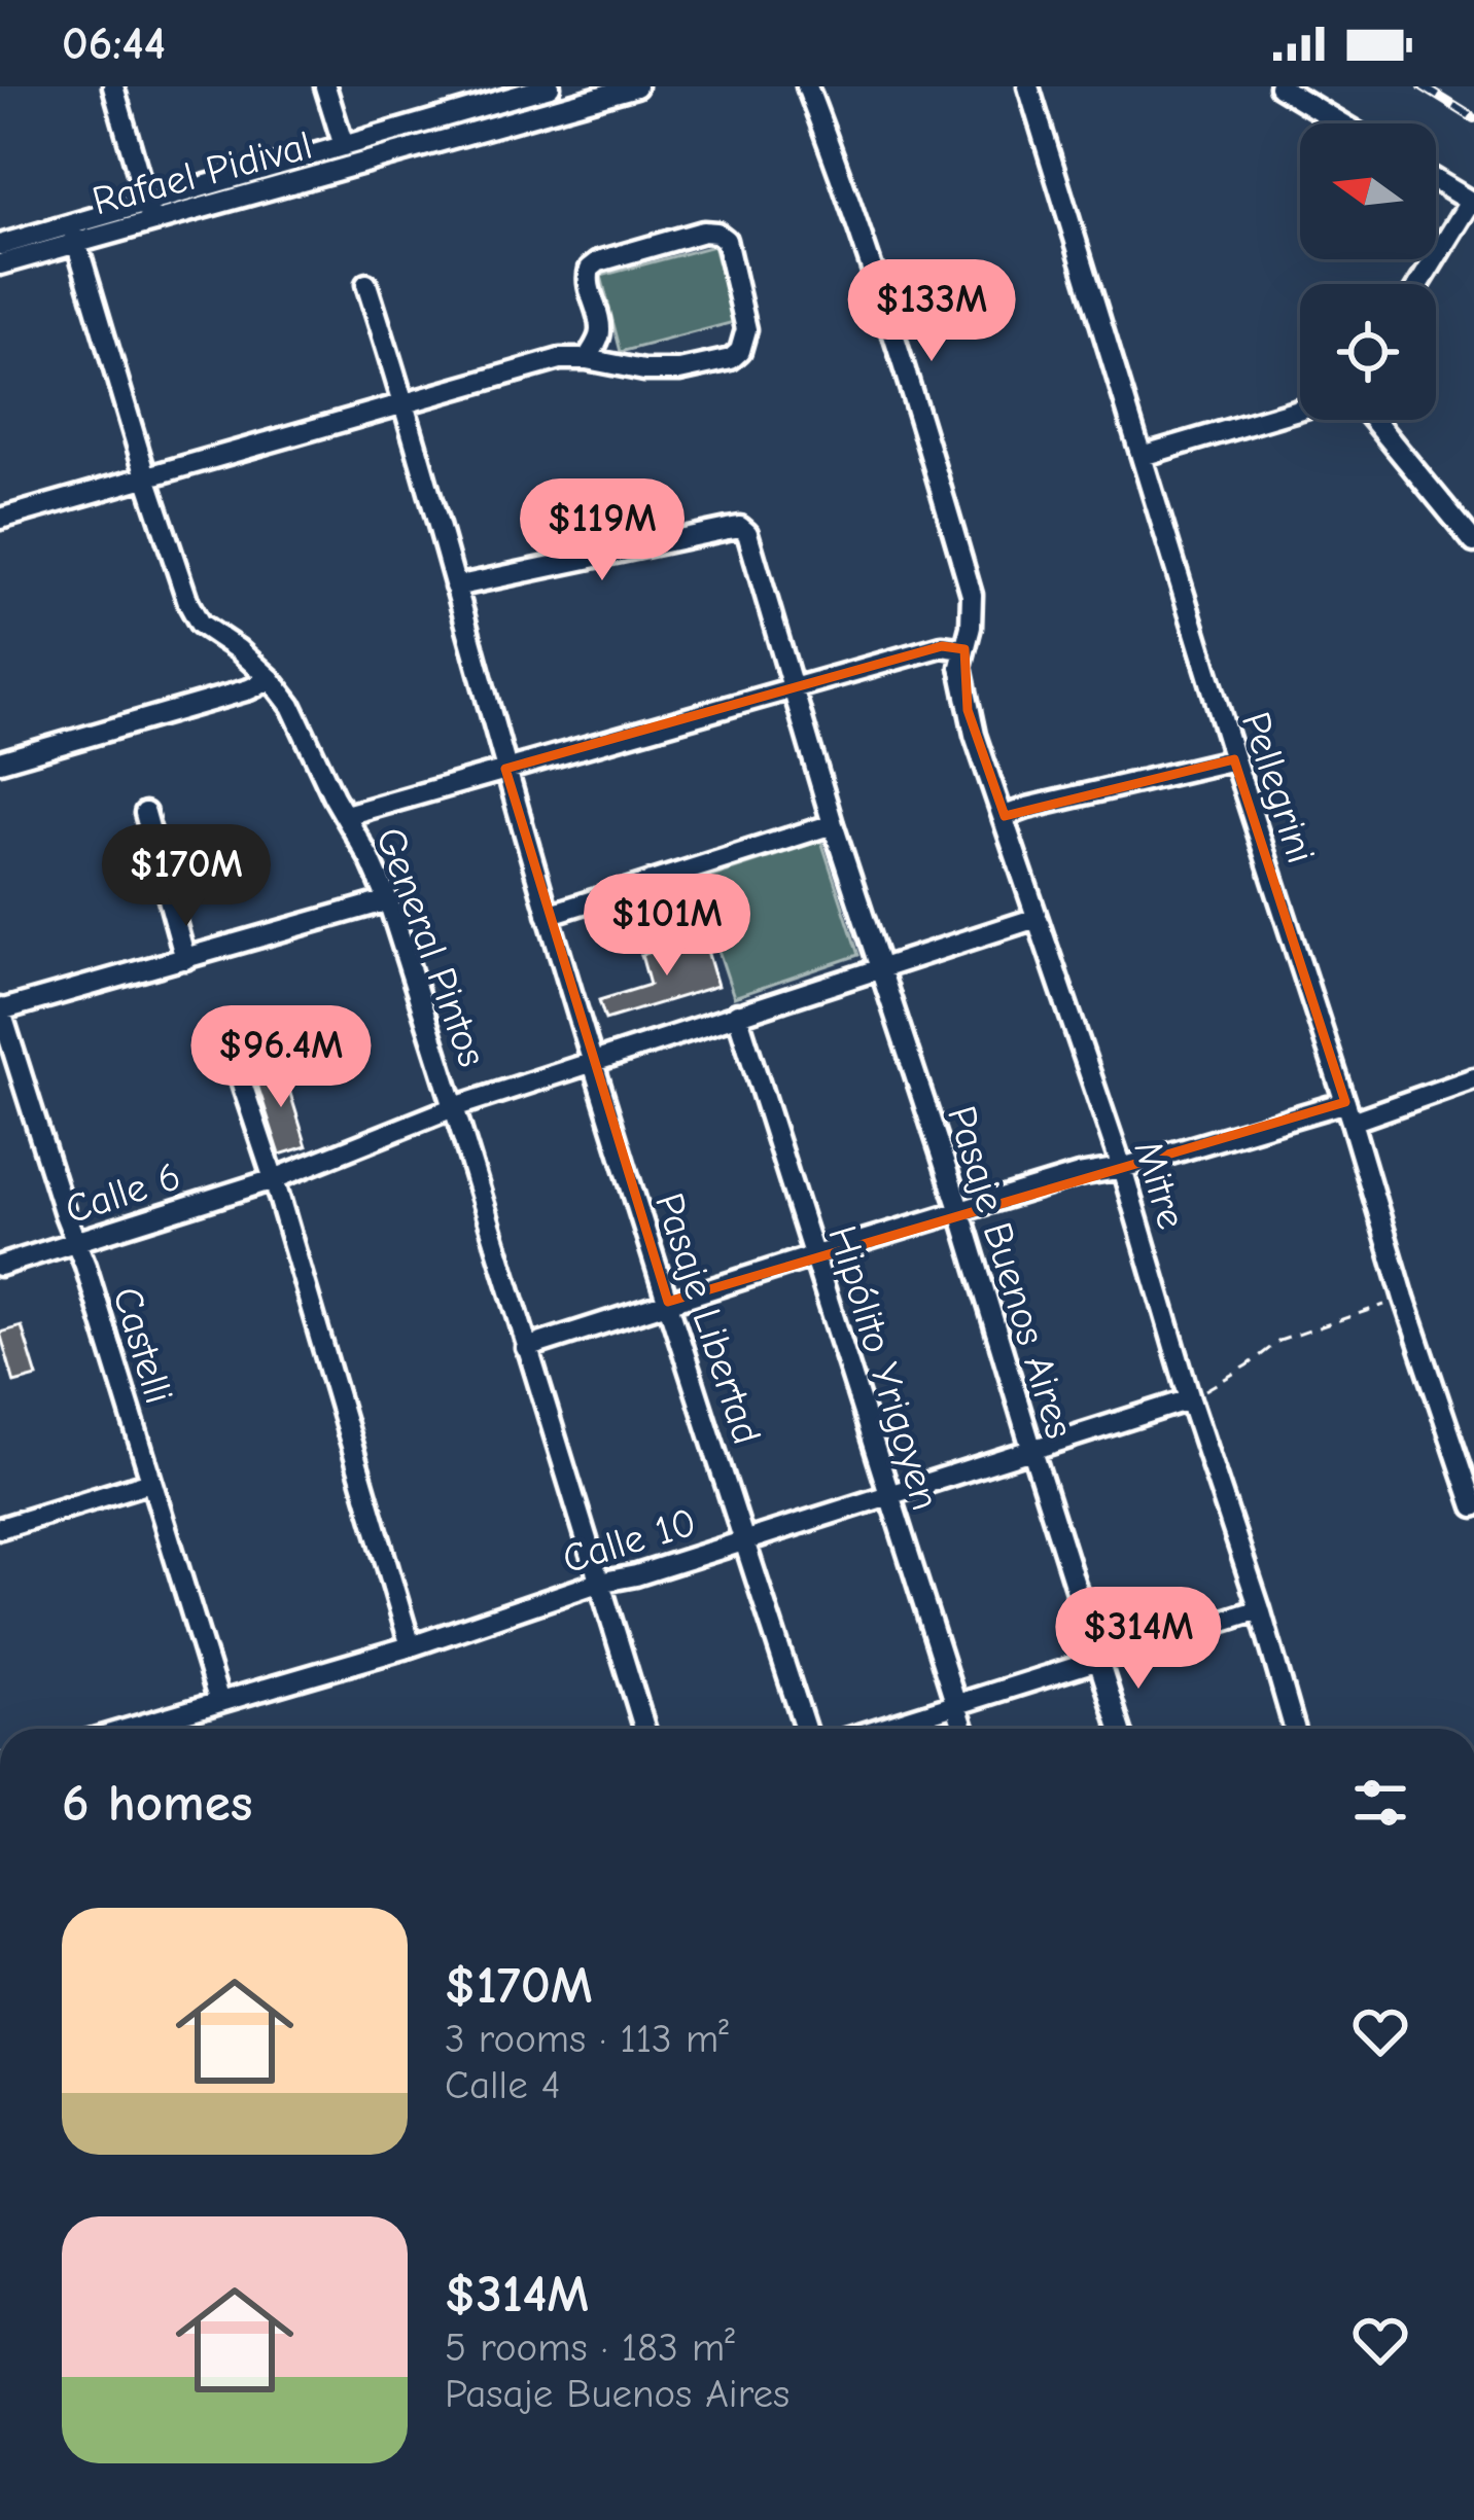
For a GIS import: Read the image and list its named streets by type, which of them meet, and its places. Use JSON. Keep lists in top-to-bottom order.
{
  "streets": {
    "street": [
      "Rafael Pidival",
      "Pellegrini",
      "General Pintos",
      "Mitre",
      "Calle 6",
      "Pasaje Buenos Aires",
      "Pasaje Libertad",
      "Castelli",
      "Hipólito Yrigoyen",
      "Calle 10"
    ]
  },
  "crossings": [
    ["Rafael Pidival", "General Pintos"],
    ["General Pintos", "Calle 6"],
    ["General Pintos", "Calle 10"],
    ["Mitre", "Calle 6"],
    ["Mitre", "Calle 10"],
    ["Calle 6", "Pasaje Buenos Aires"],
    ["Calle 6", "Pasaje Libertad"],
    ["Calle 6", "Castelli"],
    ["Calle 6", "Hipólito Yrigoyen"],
    ["Pasaje Buenos Aires", "Pasaje Libertad"],
    ["Pasaje Buenos Aires", "Calle 10"],
    ["Pasaje Libertad", "Calle 10"],
    ["Castelli", "Calle 10"],
    ["Hipólito Yrigoyen", "Calle 10"]
  ],
  "north": "left",
  "page": {
    "status": "06:44",
    "price": [
      "$133M",
      "$119M",
      "$170M",
      "$101M",
      "$96.4M",
      "$314M"
    ],
    "heading": "6 homes",
    "list": [
      {
        "name": "$170M",
        "note": "3 rooms · 113 m² · Calle 4"
      },
      {
        "name": "$314M",
        "note": "5 rooms · 183 m² · Pasaje Buenos Aires"
      }
    ]
  }
}
